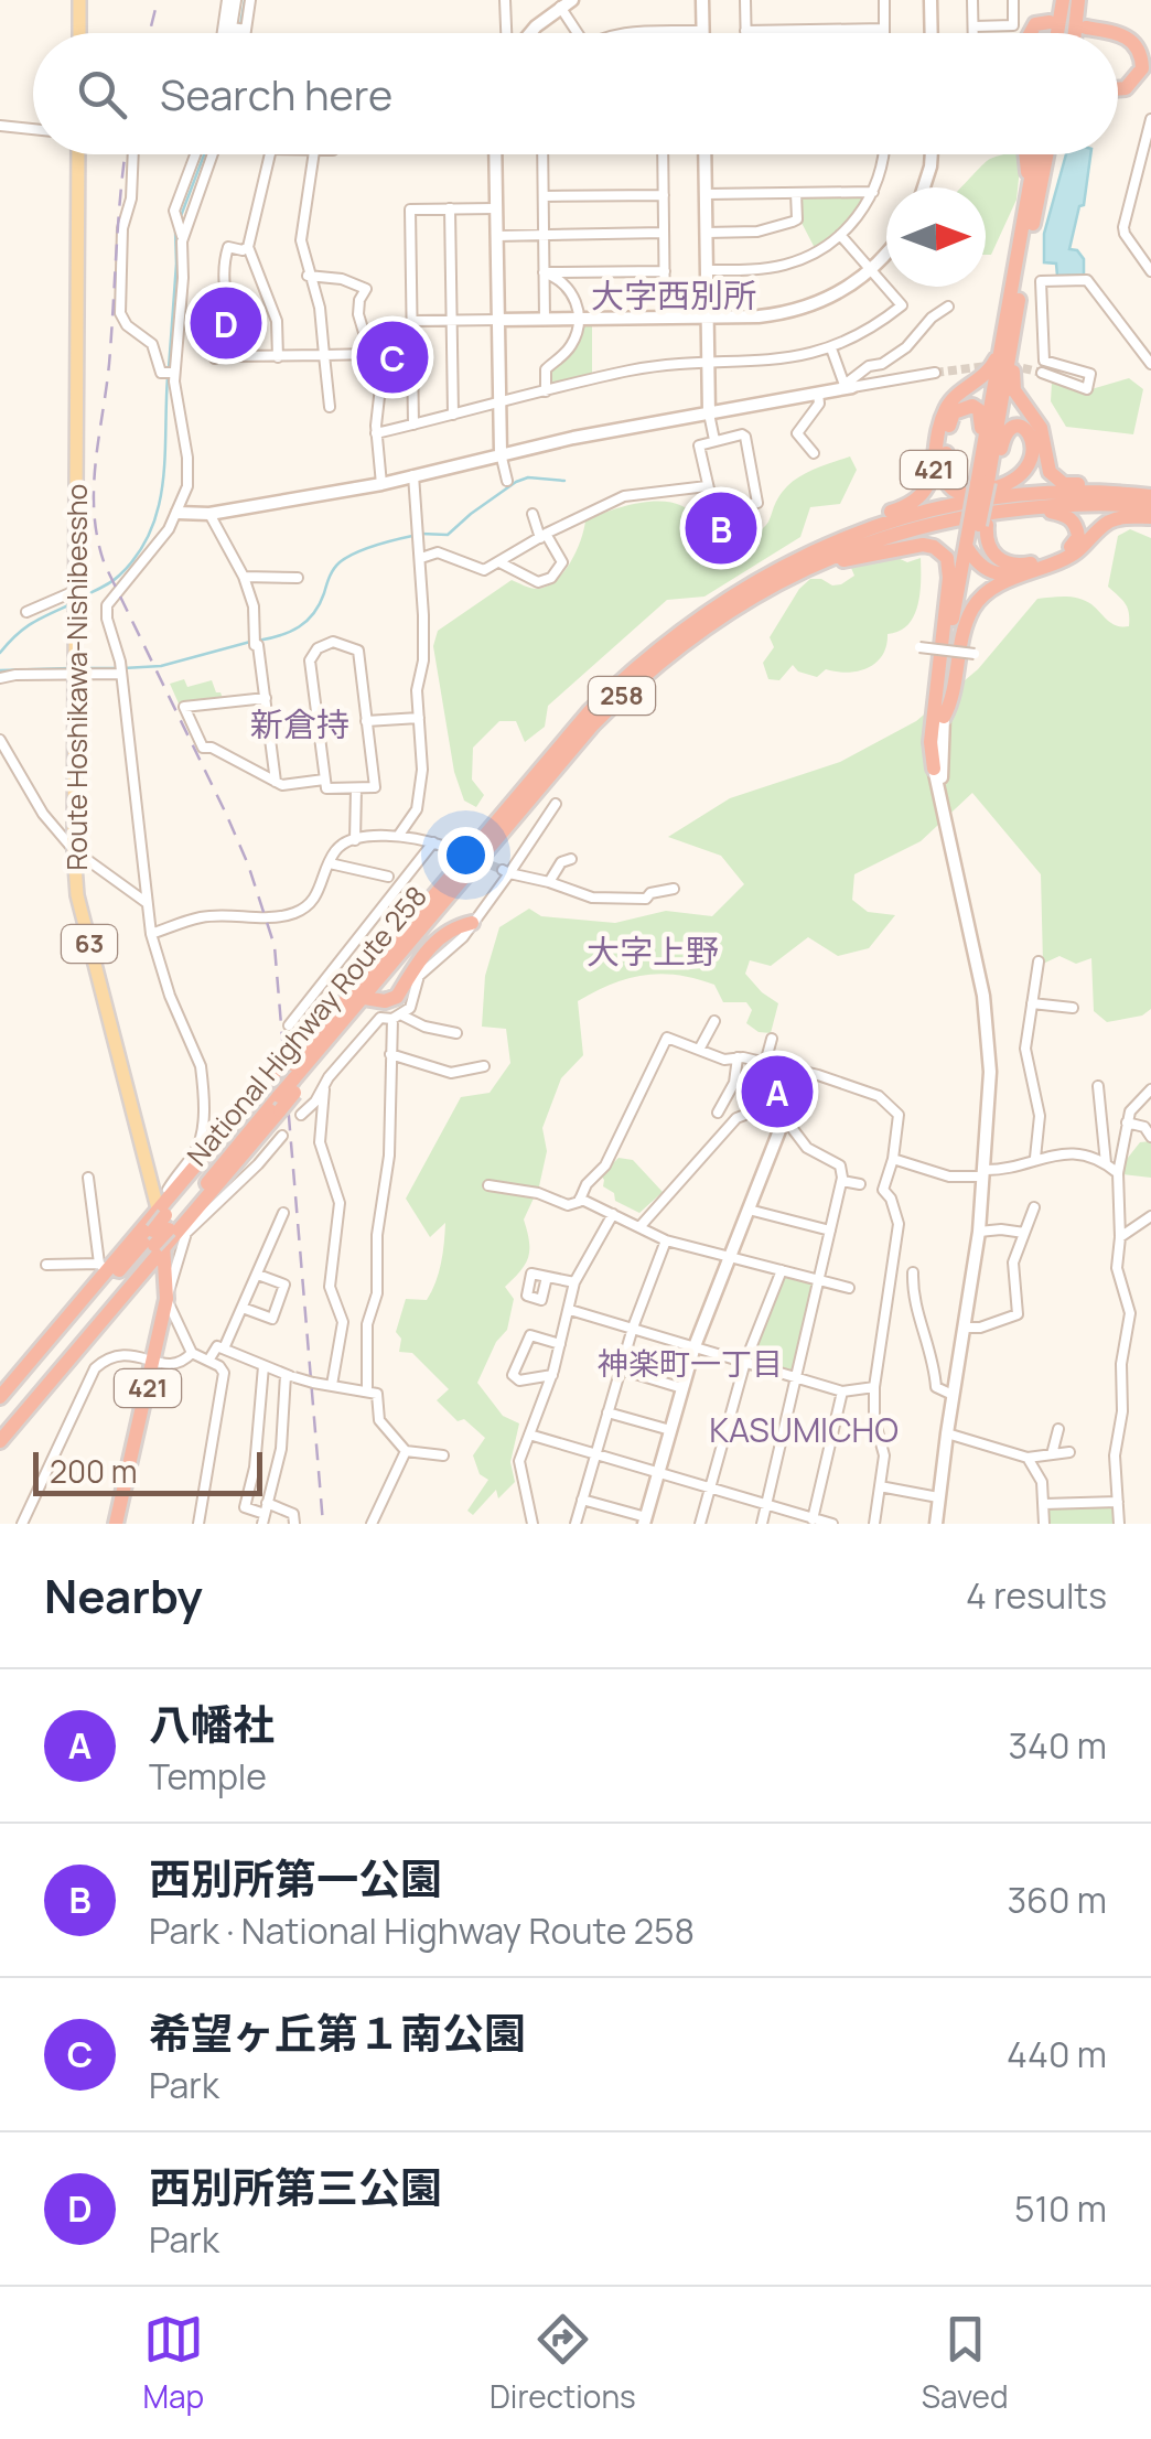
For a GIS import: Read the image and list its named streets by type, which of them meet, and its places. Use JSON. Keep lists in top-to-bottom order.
{
  "streets": {
    "highway": ["421", "258", "National Highway Route 258"],
    "main road": ["Route Hoshikawa-Nishibessho", "63"]
  },
  "crossings": [
    ["421", "Route Hoshikawa-Nishibessho"],
    ["421", "National Highway Route 258"],
    ["Route Hoshikawa-Nishibessho", "National Highway Route 258"]
  ],
  "districts": [
    "大字西別所",
    "新倉持",
    "大字上野",
    "神楽町一丁目",
    "KASUMICHO"
  ],
  "scale_bar": "200 m",
  "north": "right",
  "page": {
    "search": "Search here",
    "pins": [
      "D",
      "C",
      "B",
      "A"
    ],
    "scale": "200 m",
    "heading": ["Nearby", "4 results"],
    "list": [
      {
        "mark": "A",
        "name": "八幡社",
        "note": "Temple",
        "value": "340 m"
      },
      {
        "mark": "B",
        "name": "西別所第一公園",
        "note": "Park · National Highway Route 258",
        "value": "360 m"
      },
      {
        "mark": "C",
        "name": "希望ヶ丘第１南公園",
        "note": "Park",
        "value": "440 m"
      },
      {
        "mark": "D",
        "name": "西別所第三公園",
        "note": "Park",
        "value": "510 m"
      }
    ],
    "nav": ["Map", "Directions", "Saved"]
  }
}
